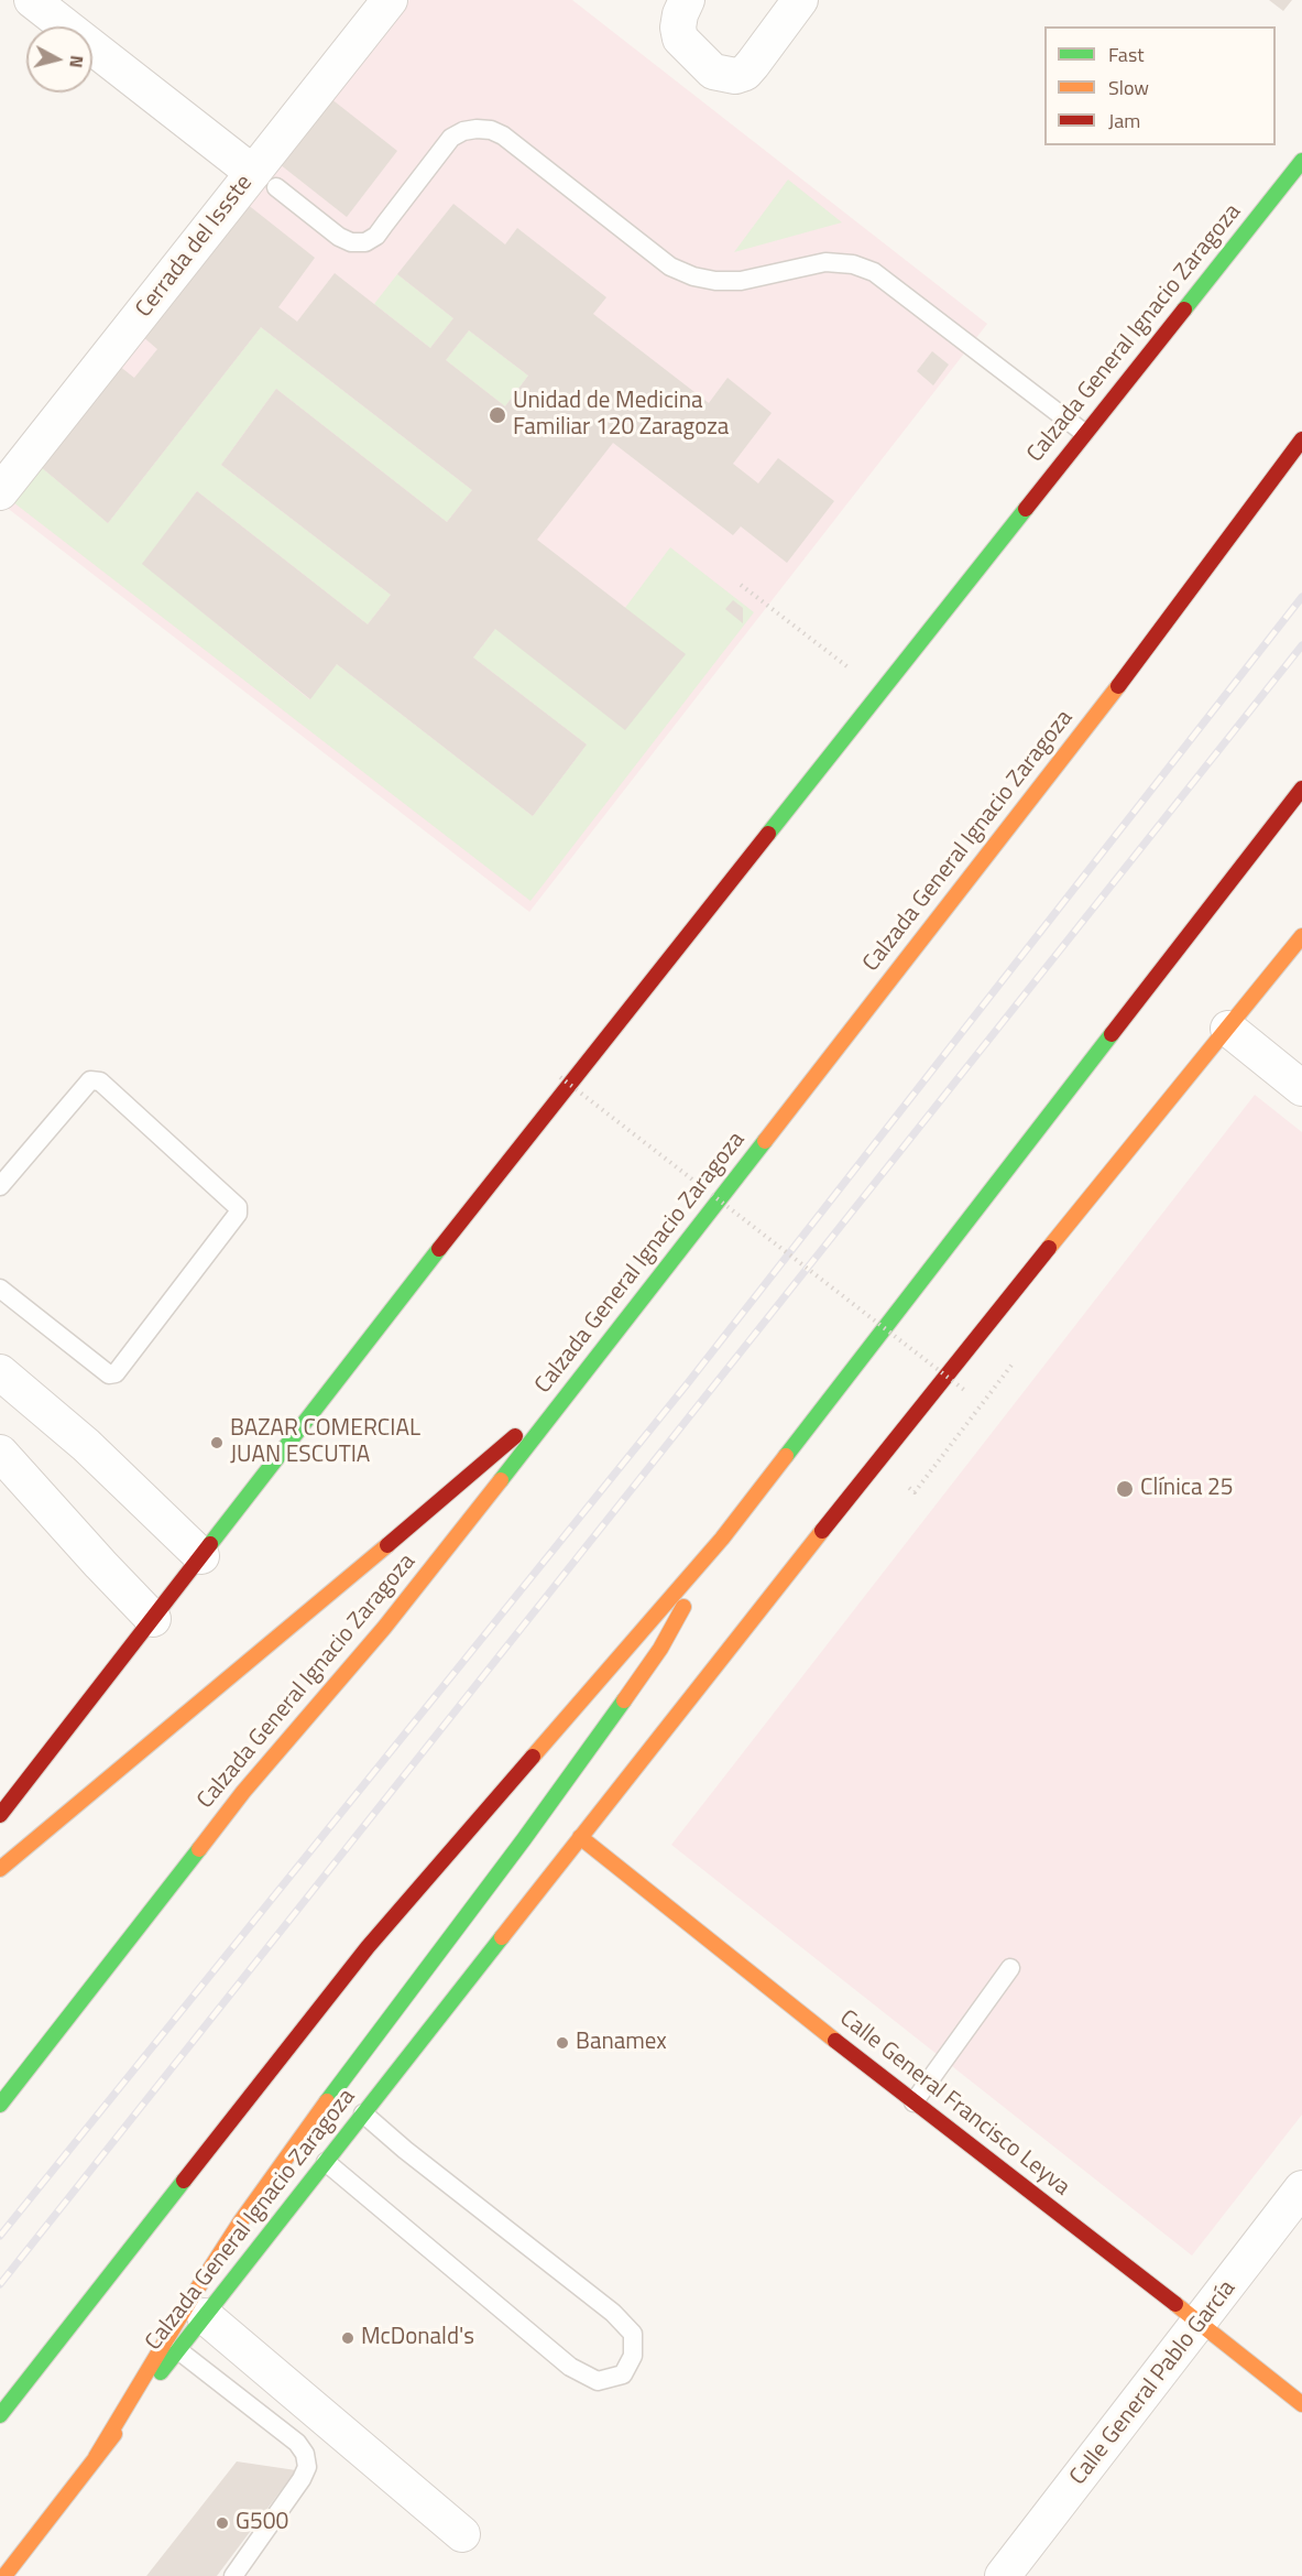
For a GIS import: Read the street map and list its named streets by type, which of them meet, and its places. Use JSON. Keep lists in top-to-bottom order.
{
  "streets": {
    "main road": ["Calzada General Ignacio Zaragoza", "Calle General Francisco Leyva"],
    "street": ["Cerrada del Issste", "Calle General Pablo García"]
  },
  "crossings": [
    ["Calzada General Ignacio Zaragoza", "Calle General Francisco Leyva"],
    ["Calle General Francisco Leyva", "Calle General Pablo García"]
  ],
  "places": [
    "Unidad de Medicina Familiar 120 Zaragoza",
    "BAZAR COMERCIAL JUAN ESCUTIA",
    "Clínica 25",
    "Banamex",
    "McDonald's",
    "G500"
  ],
  "legend": ["Fast", "Slow", "Jam"],
  "north": "right"
}
